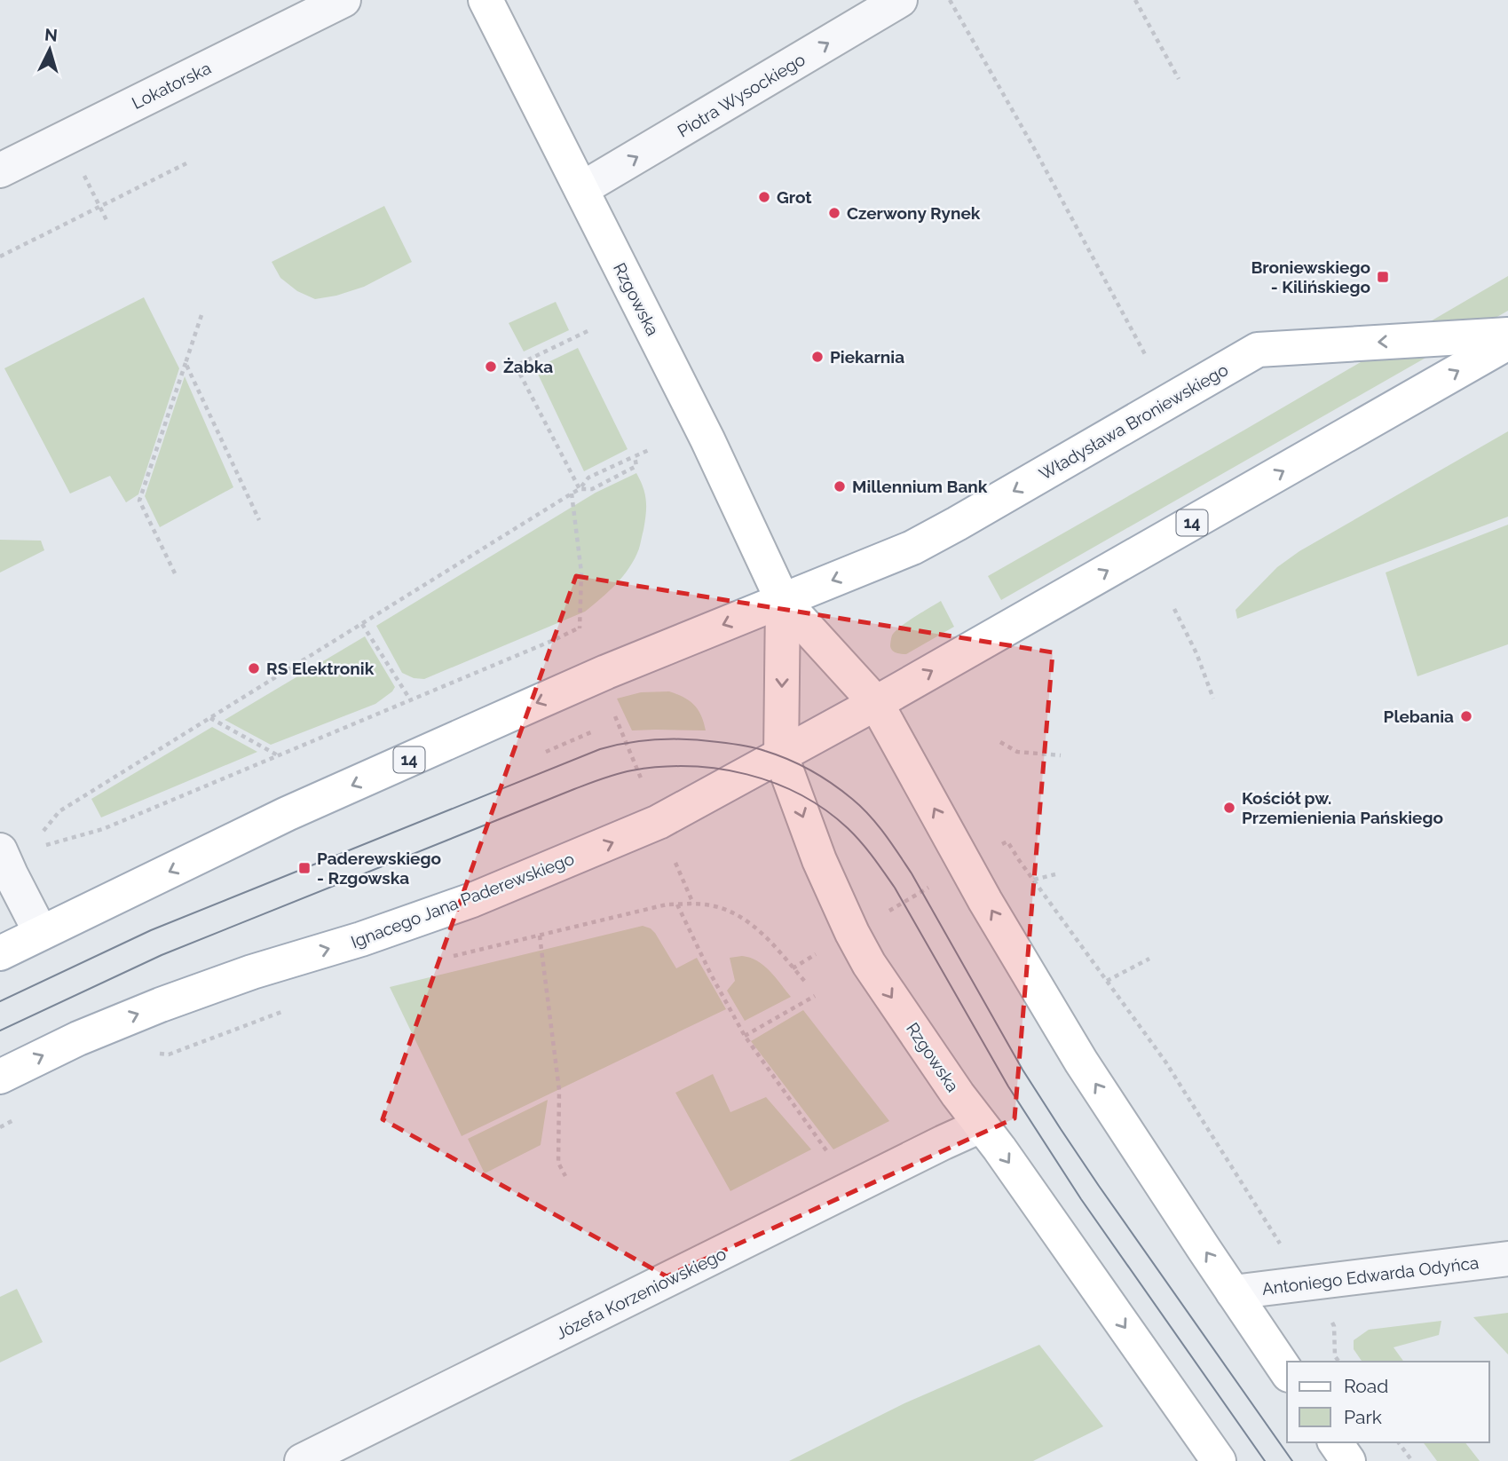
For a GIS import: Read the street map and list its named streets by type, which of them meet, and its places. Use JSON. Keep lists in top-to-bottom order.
{
  "streets": {
    "main road": [
      "Rzgowska",
      "Władysława Broniewskiego",
      "14",
      "Ignacego Jana Paderewskiego"
    ],
    "street": [
      "Lokatorska",
      "Piotra Wysockiego",
      "Antoniego Edwarda Odyńca",
      "Józefa Korzeniowskiego"
    ]
  },
  "crossings": [
    ["Piotra Wysockiego", "Rzgowska"],
    ["Rzgowska", "Władysława Broniewskiego"],
    ["Rzgowska", "14"],
    ["Rzgowska", "Ignacego Jana Paderewskiego"],
    ["Rzgowska", "Antoniego Edwarda Odyńca"],
    ["Rzgowska", "Józefa Korzeniowskiego"],
    ["Władysława Broniewskiego", "14"],
    ["14", "Ignacego Jana Paderewskiego"]
  ],
  "one_way": ["Piotra Wysockiego"],
  "places": {
    "other": [
      "Grot",
      "Czerwony Rynek",
      "Piekarnia",
      "Żabka",
      "Millennium Bank",
      "RS Elektronik",
      "Plebania",
      "Kościół pw. Przemienienia Pańskiego"
    ],
    "transit": ["Broniewskiego - Kilińskiego", "Paderewskiego - Rzgowska"]
  },
  "legend": ["Road", "Park"],
  "north": "top"
}
